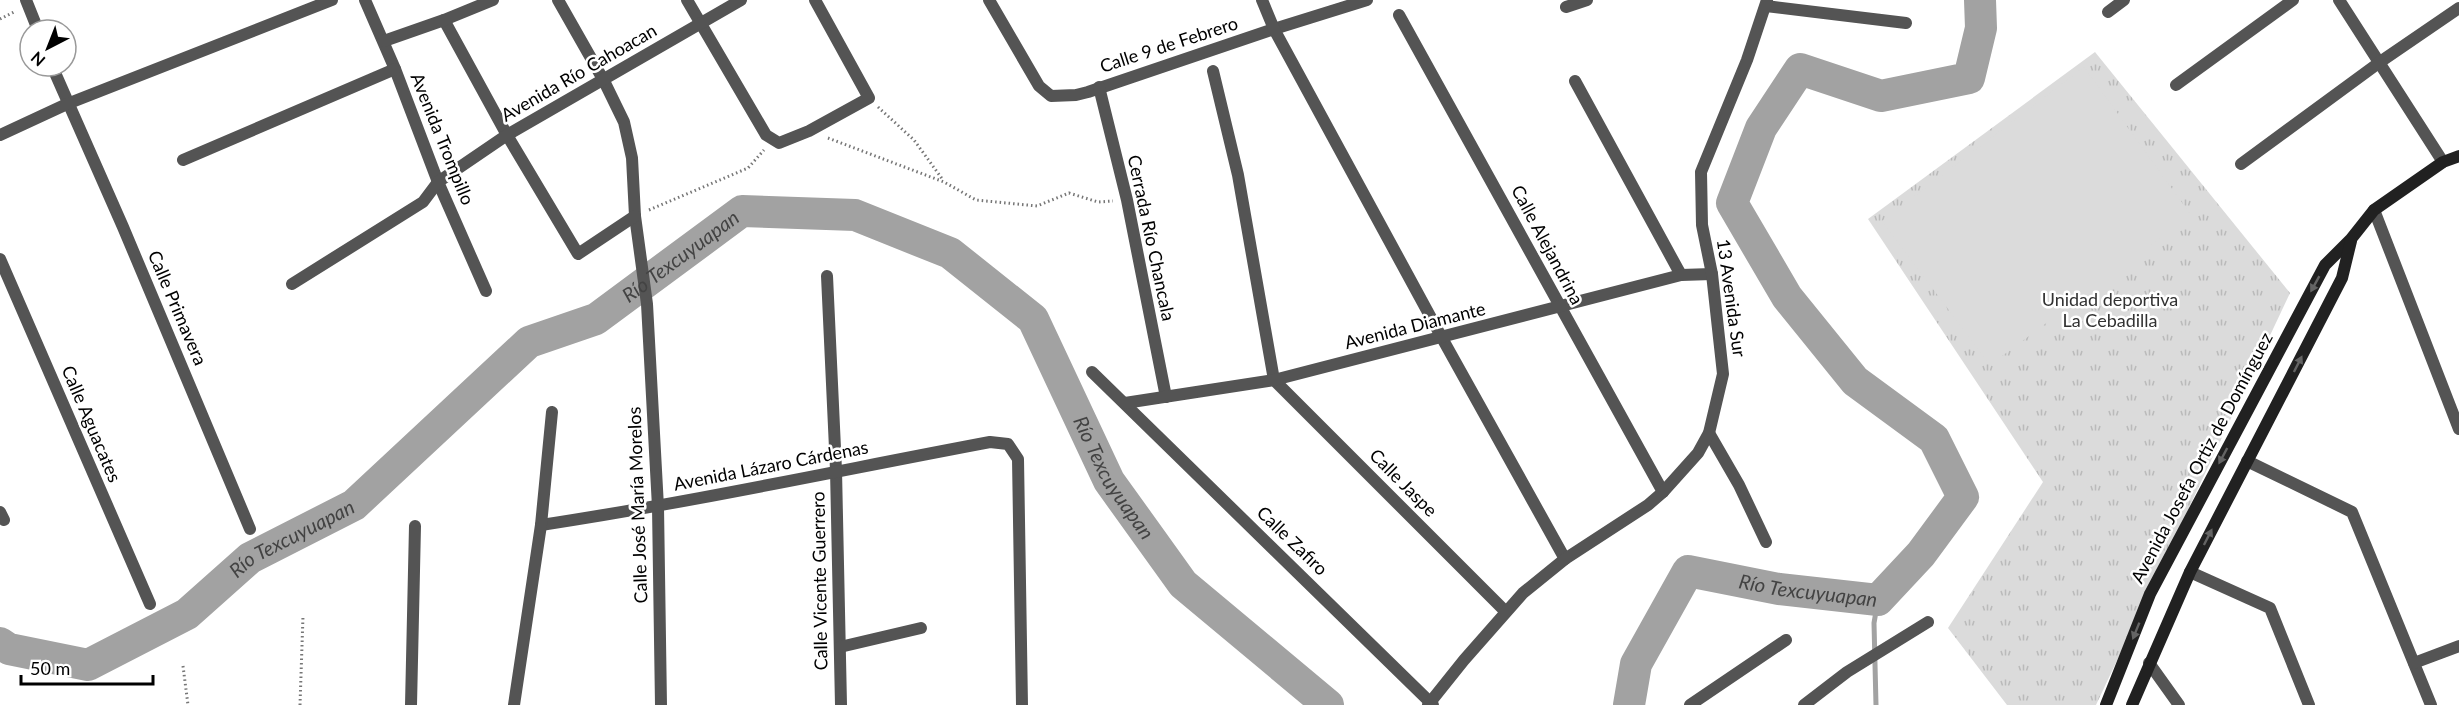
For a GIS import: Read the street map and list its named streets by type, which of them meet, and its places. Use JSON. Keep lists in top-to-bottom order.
{
  "streets": {
    "main road": ["Avenida Josefa Ortiz de Domínguez"],
    "street": [
      "Calle 9 de Febrero",
      "Avenida Río Cahoacan",
      "Avenida Trompillo",
      "Cerrada Río Chancala",
      "Calle Alejandrina",
      "13 Avenida Sur",
      "Calle Primavera",
      "Avenida Diamante",
      "Calle Aguacates",
      "Avenida Lázaro Cárdenas",
      "Calle Jaspe",
      "Calle José María Morelos",
      "Calle Zafiro",
      "Calle Vicente Guerrero"
    ]
  },
  "crossings": [
    ["Calle 9 de Febrero", "Cerrada Río Chancala"],
    ["Avenida Río Cahoacan", "Avenida Trompillo"],
    ["Avenida Río Cahoacan", "Calle José María Morelos"],
    ["Cerrada Río Chancala", "Avenida Diamante"],
    ["Calle Alejandrina", "13 Avenida Sur"],
    ["Calle Alejandrina", "Avenida Diamante"],
    ["13 Avenida Sur", "Avenida Diamante"],
    ["13 Avenida Sur", "Calle Jaspe"],
    ["13 Avenida Sur", "Calle Zafiro"],
    ["Avenida Diamante", "Calle Jaspe"],
    ["Avenida Diamante", "Calle Zafiro"],
    ["Avenida Lázaro Cárdenas", "Calle José María Morelos"],
    ["Avenida Lázaro Cárdenas", "Calle Vicente Guerrero"]
  ],
  "water": ["Río Texcuyuapan"],
  "parks": ["Unidad deportiva La Cebadilla"],
  "scale_bar": "50 m",
  "north": "bottom left"
}
